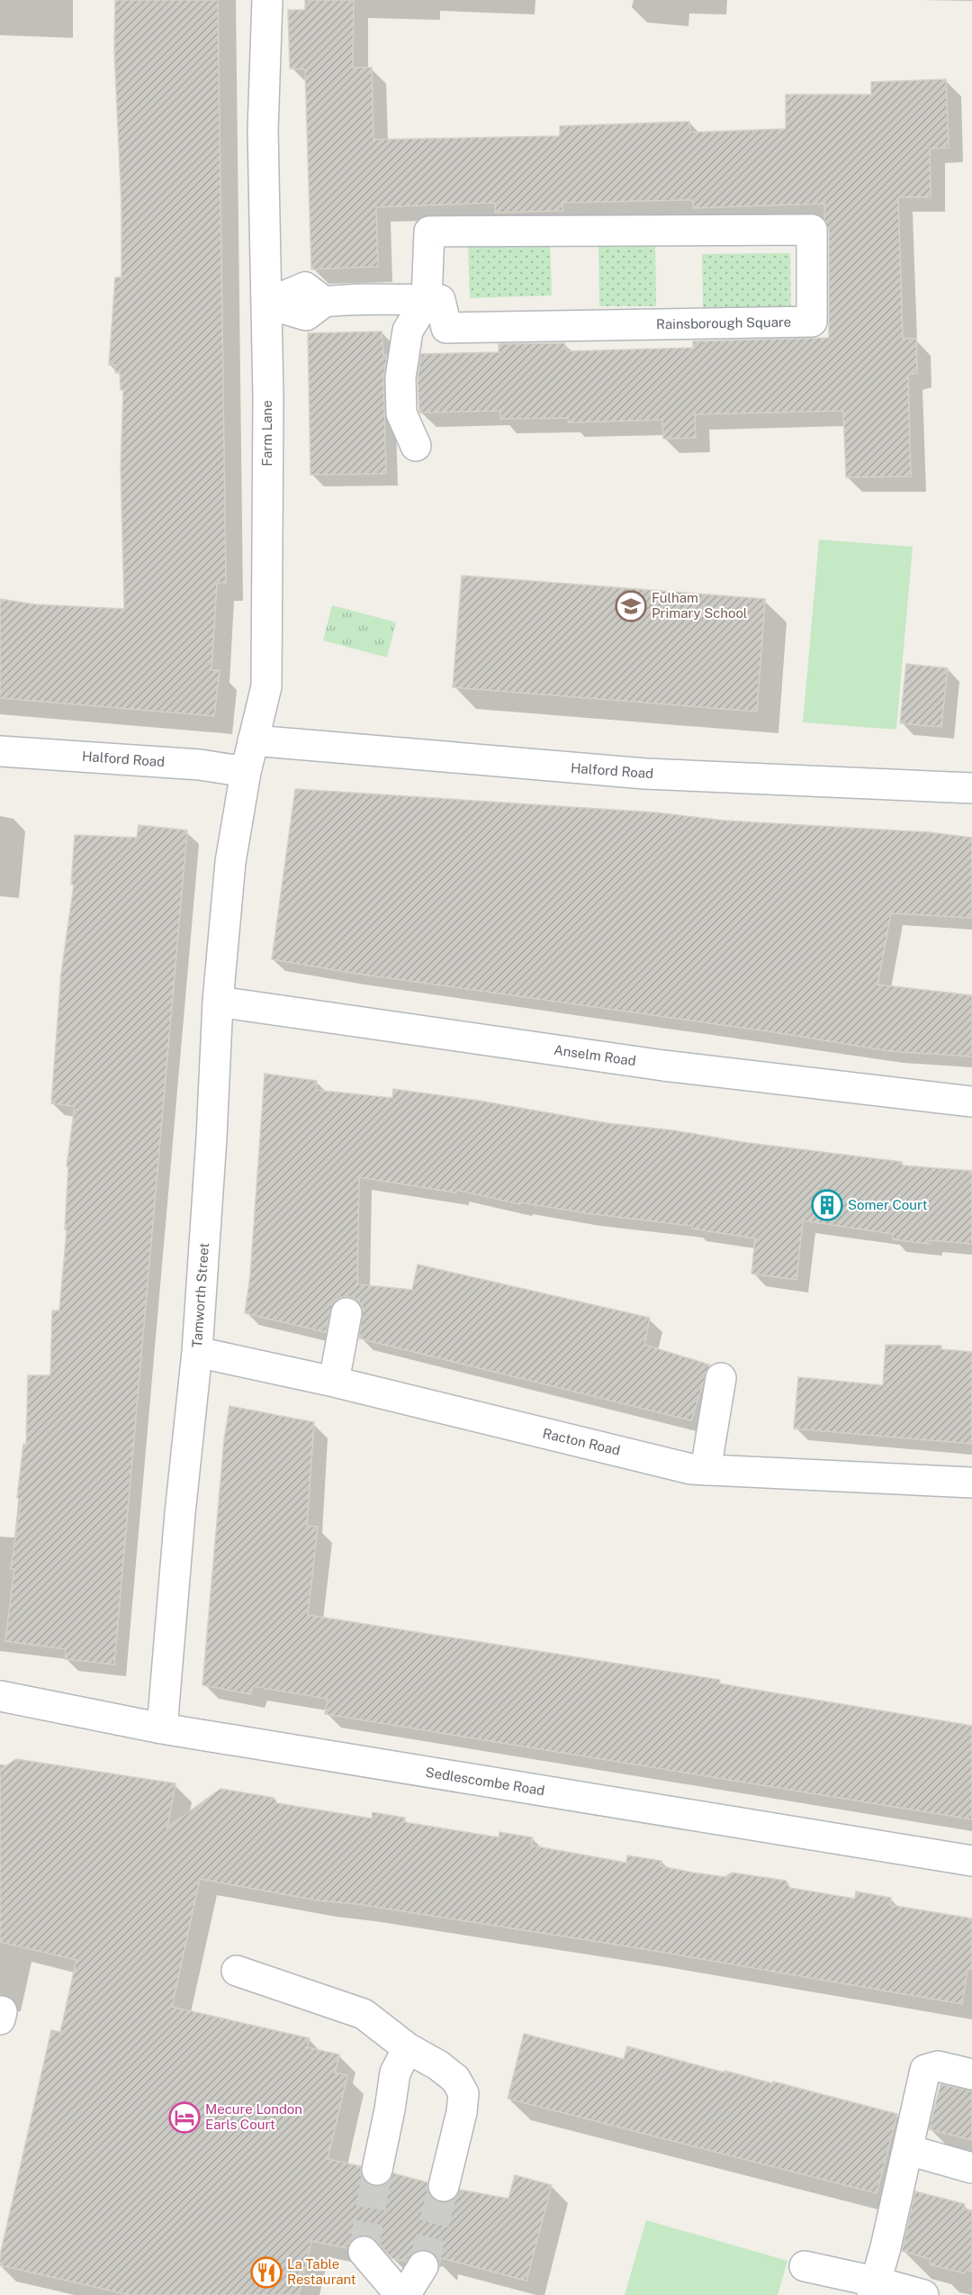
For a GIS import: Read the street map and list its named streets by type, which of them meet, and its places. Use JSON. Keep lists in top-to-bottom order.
{
  "streets": {
    "street": [
      "Rainsborough Square",
      "Farm Lane",
      "Halford Road",
      "Anselm Road",
      "Tamworth Street",
      "Racton Road",
      "Sedlescombe Road"
    ]
  },
  "crossings": [
    ["Farm Lane", "Halford Road"],
    ["Farm Lane", "Tamworth Street"],
    ["Anselm Road", "Tamworth Street"],
    ["Tamworth Street", "Racton Road"],
    ["Tamworth Street", "Sedlescombe Road"]
  ],
  "places": {
    "school or university": ["Fulham Primary School"],
    "building": ["Somer Court"],
    "hotel": ["Mecure London Earls Court"],
    "restaurant": ["La Table Restaurant"]
  }
}
